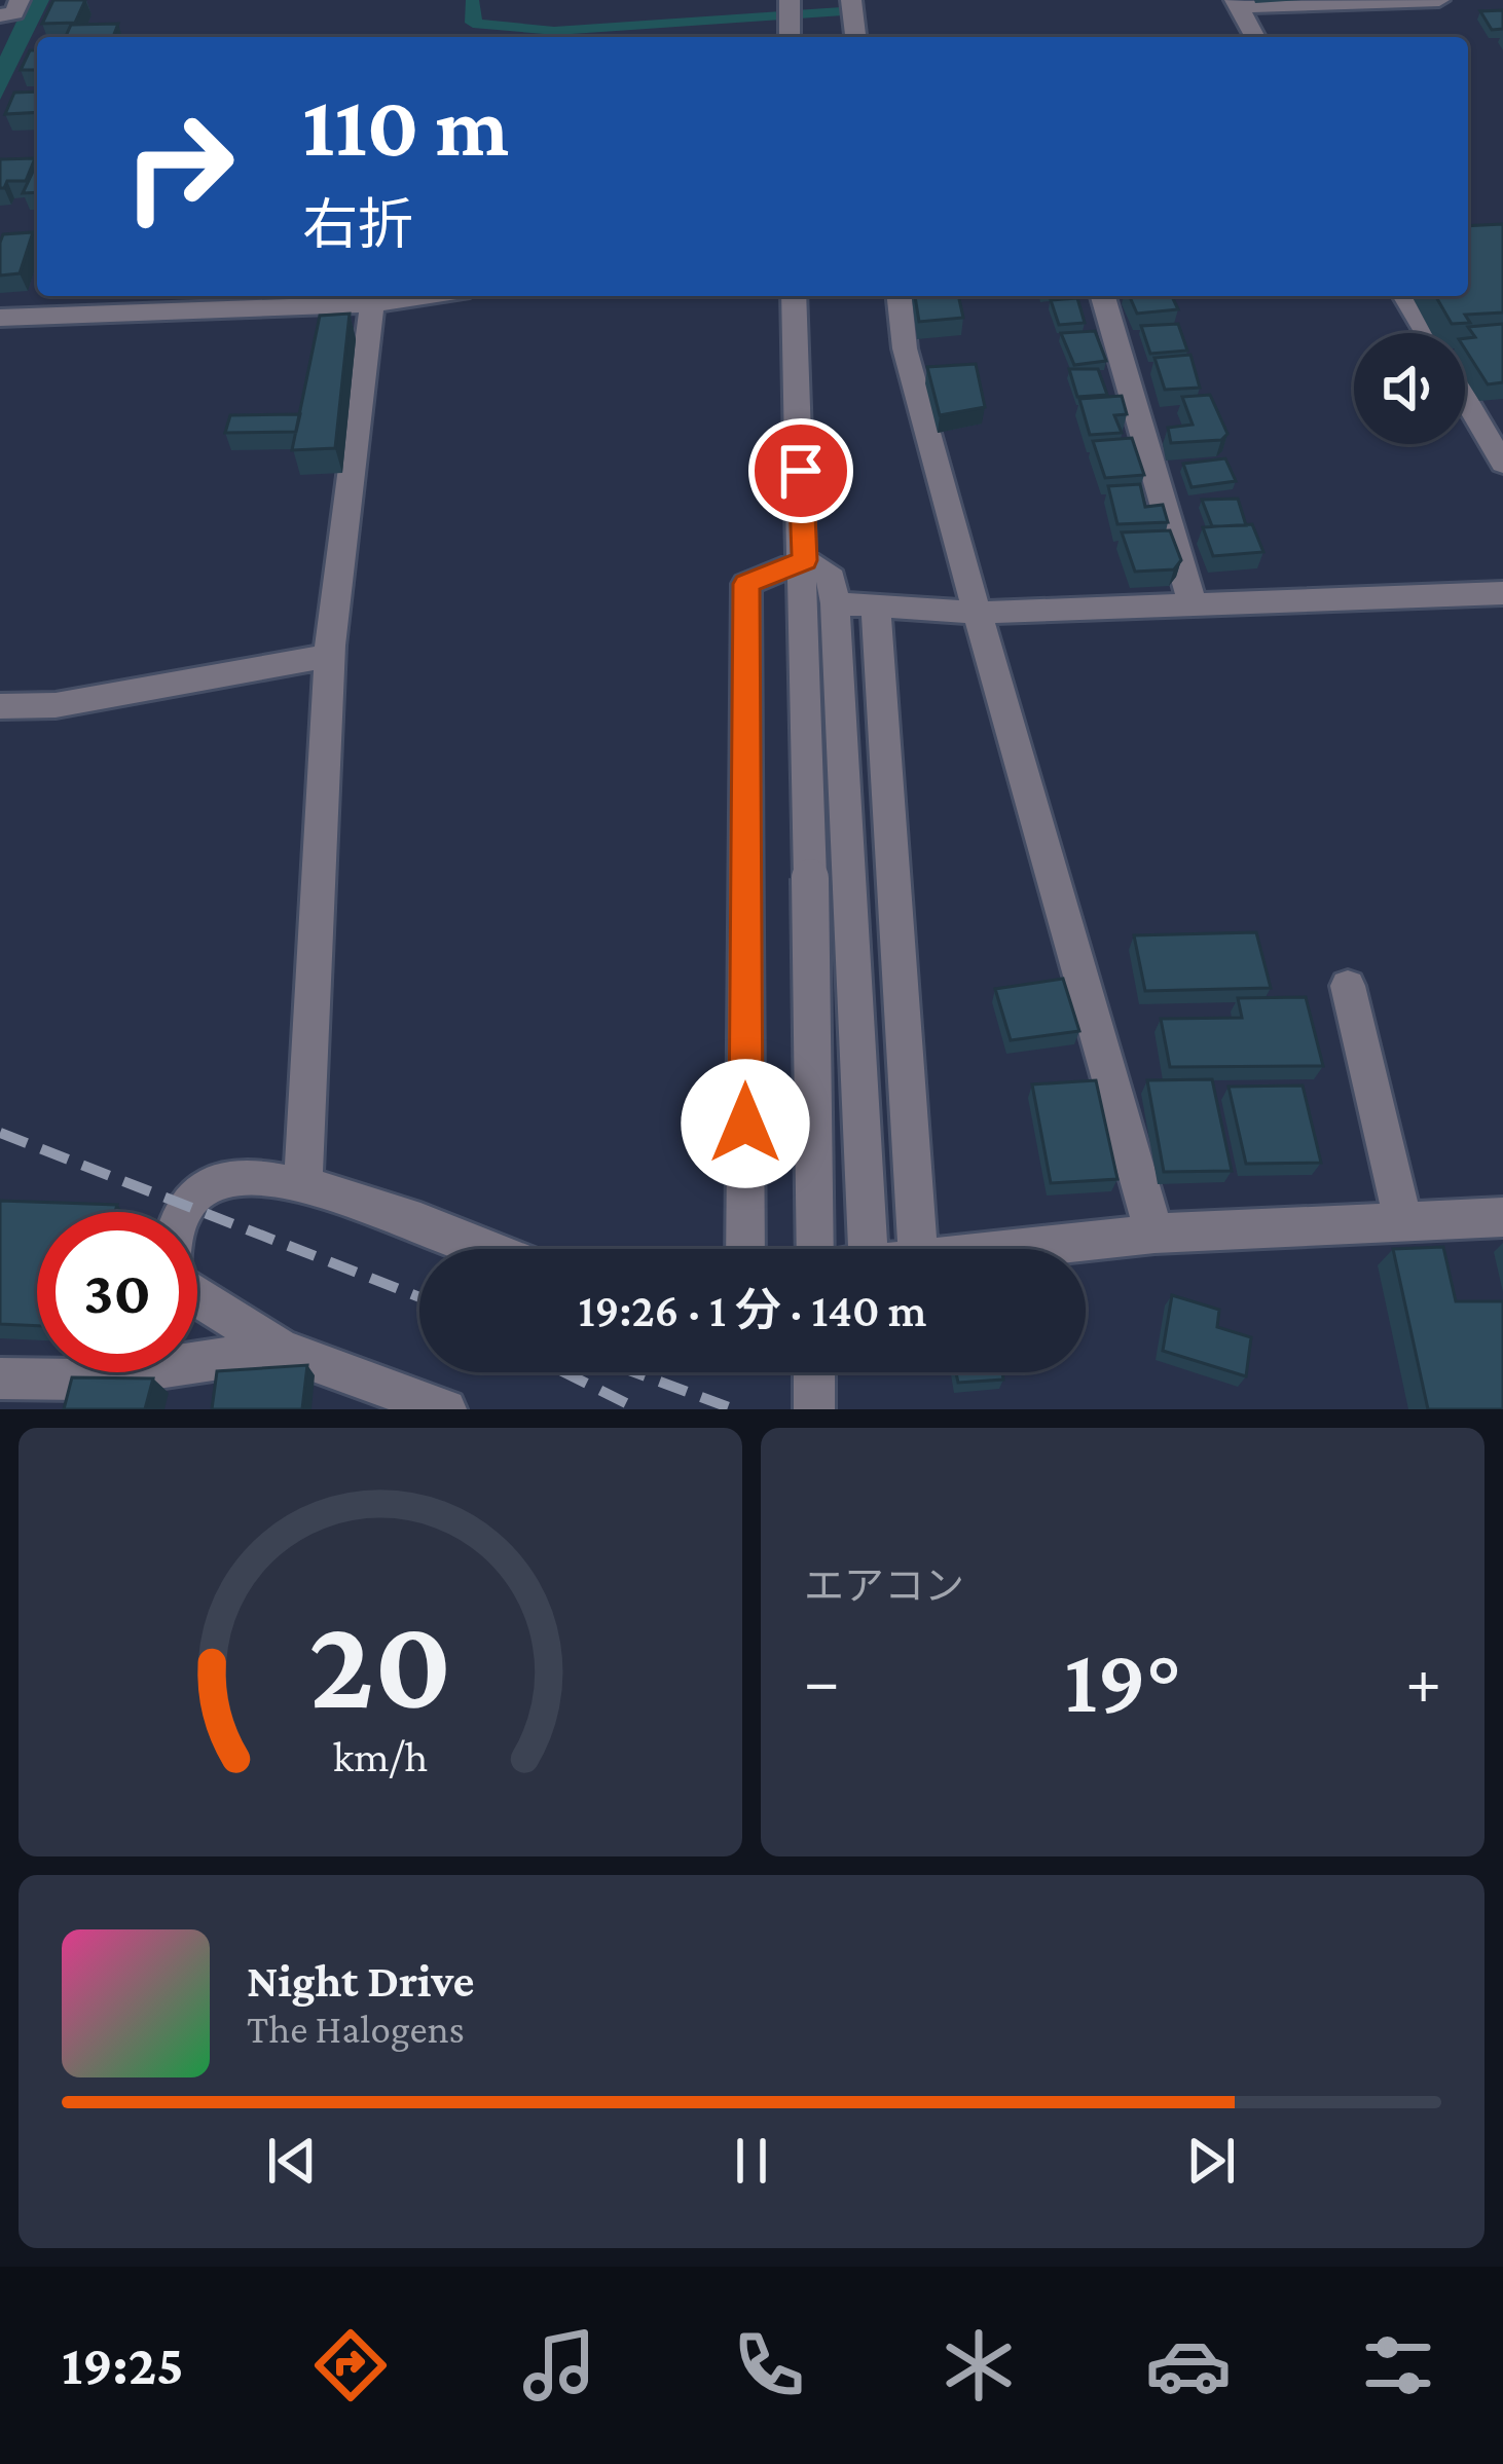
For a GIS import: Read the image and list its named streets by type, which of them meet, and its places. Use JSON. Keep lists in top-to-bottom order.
{
  "page": {
    "turn": ["110 m", "右折"],
    "limit": "30",
    "trip": "19:26 · 1 分 · 140 m",
    "tile": "エアコン",
    "heat": ["−", "19°", "+"],
    "song": ["Night Drive", "The Halogens"],
    "tabs": "19:25",
    "gauge": ["20", "km/h"]
  }
}
